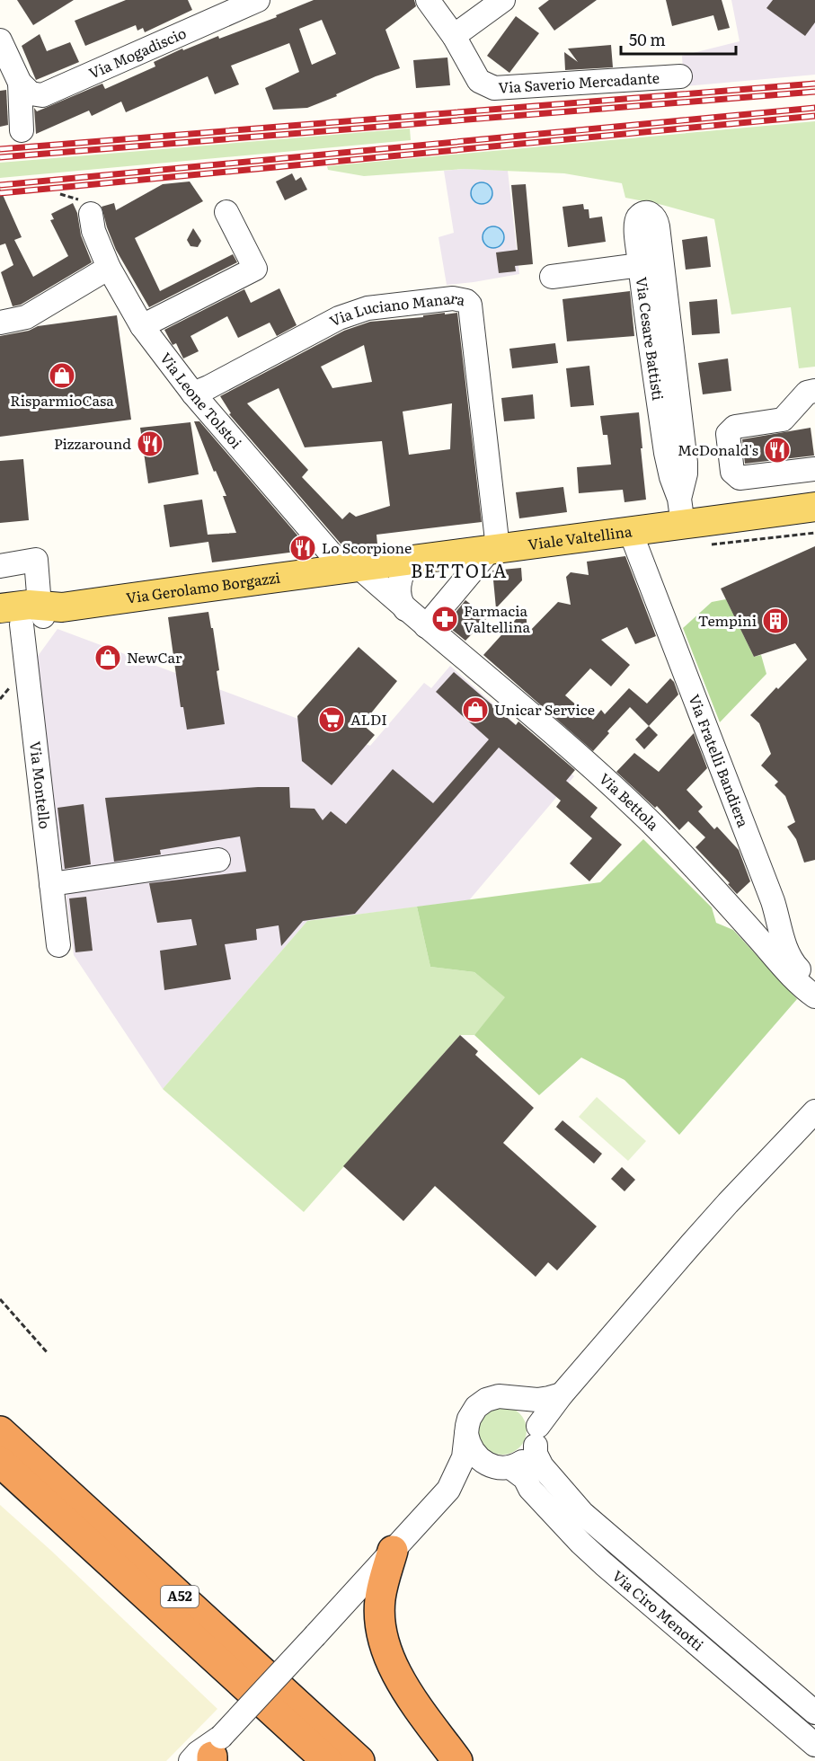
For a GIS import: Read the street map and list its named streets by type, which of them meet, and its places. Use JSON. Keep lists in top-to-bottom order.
{
  "streets": {
    "highway": ["A52"],
    "main road": ["Viale Valtellina", "Via Gerolamo Borgazzi"],
    "street": [
      "Via Mogadiscio",
      "Via Saverio Mercadante",
      "Via Luciano Manara",
      "Via Cesare Battisti",
      "Via Leone Tolstoi",
      "Via Fratelli Bandiera",
      "Via Montello",
      "Via Bettola",
      "Via Ciro Menotti"
    ]
  },
  "crossings": [
    ["Via Luciano Manara", "Via Leone Tolstoi"],
    ["Via Luciano Manara", "Viale Valtellina"],
    ["Via Cesare Battisti", "Viale Valtellina"],
    ["Via Leone Tolstoi", "Viale Valtellina"],
    ["Via Leone Tolstoi", "Via Gerolamo Borgazzi"],
    ["Via Leone Tolstoi", "Via Bettola"],
    ["Viale Valtellina", "Via Gerolamo Borgazzi"],
    ["Viale Valtellina", "Via Fratelli Bandiera"],
    ["Viale Valtellina", "Via Bettola"],
    ["Via Gerolamo Borgazzi", "Via Montello"],
    ["Via Gerolamo Borgazzi", "Via Bettola"]
  ],
  "districts": ["BETTOLA"],
  "places": {
    "shop": ["RisparmioCasa", "NewCar", "Unicar Service"],
    "restaurant": ["Pizzaround", "McDonald's", "Lo Scorpione"],
    "pharmacy": ["Farmacia Valtellina"],
    "building": ["Tempini"],
    "supermarket": ["ALDI"]
  },
  "scale_bar": "50 m"
}
